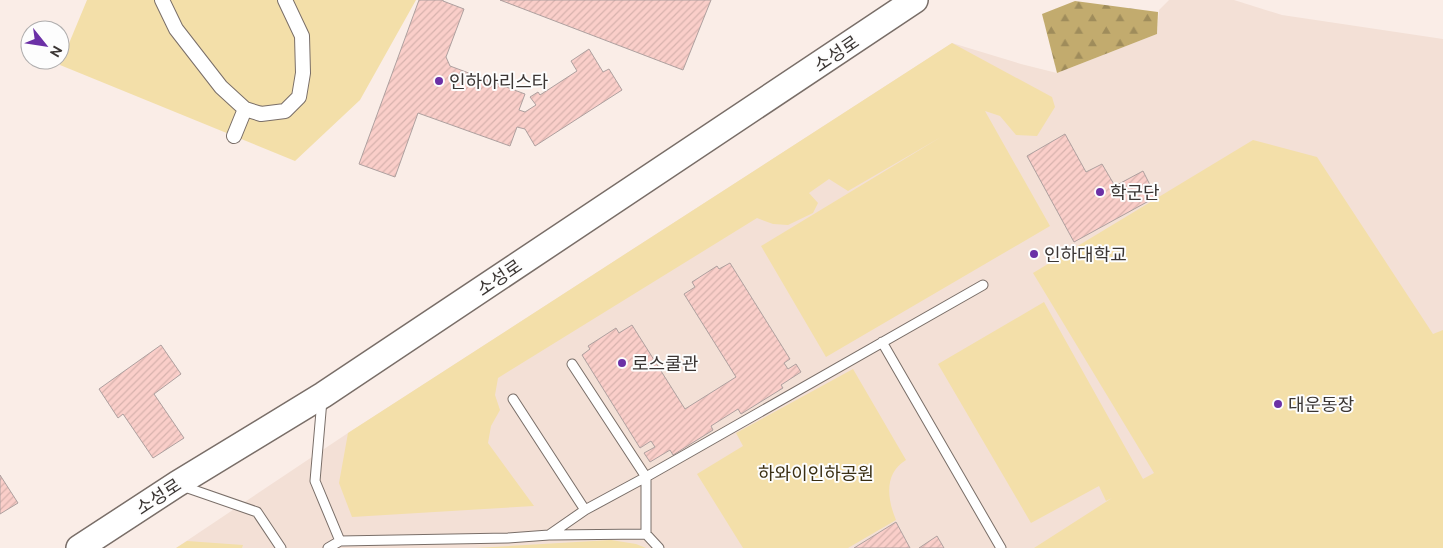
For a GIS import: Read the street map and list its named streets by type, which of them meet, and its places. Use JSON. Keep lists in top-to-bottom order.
{
  "streets": {
    "main road": ["소성로"]
  },
  "parks": ["하와이인하공원"],
  "places": [
    "인하아리스타",
    "학군단",
    "인하대학교",
    "로스쿨관",
    "대운동장"
  ],
  "north": "bottom right"
}
